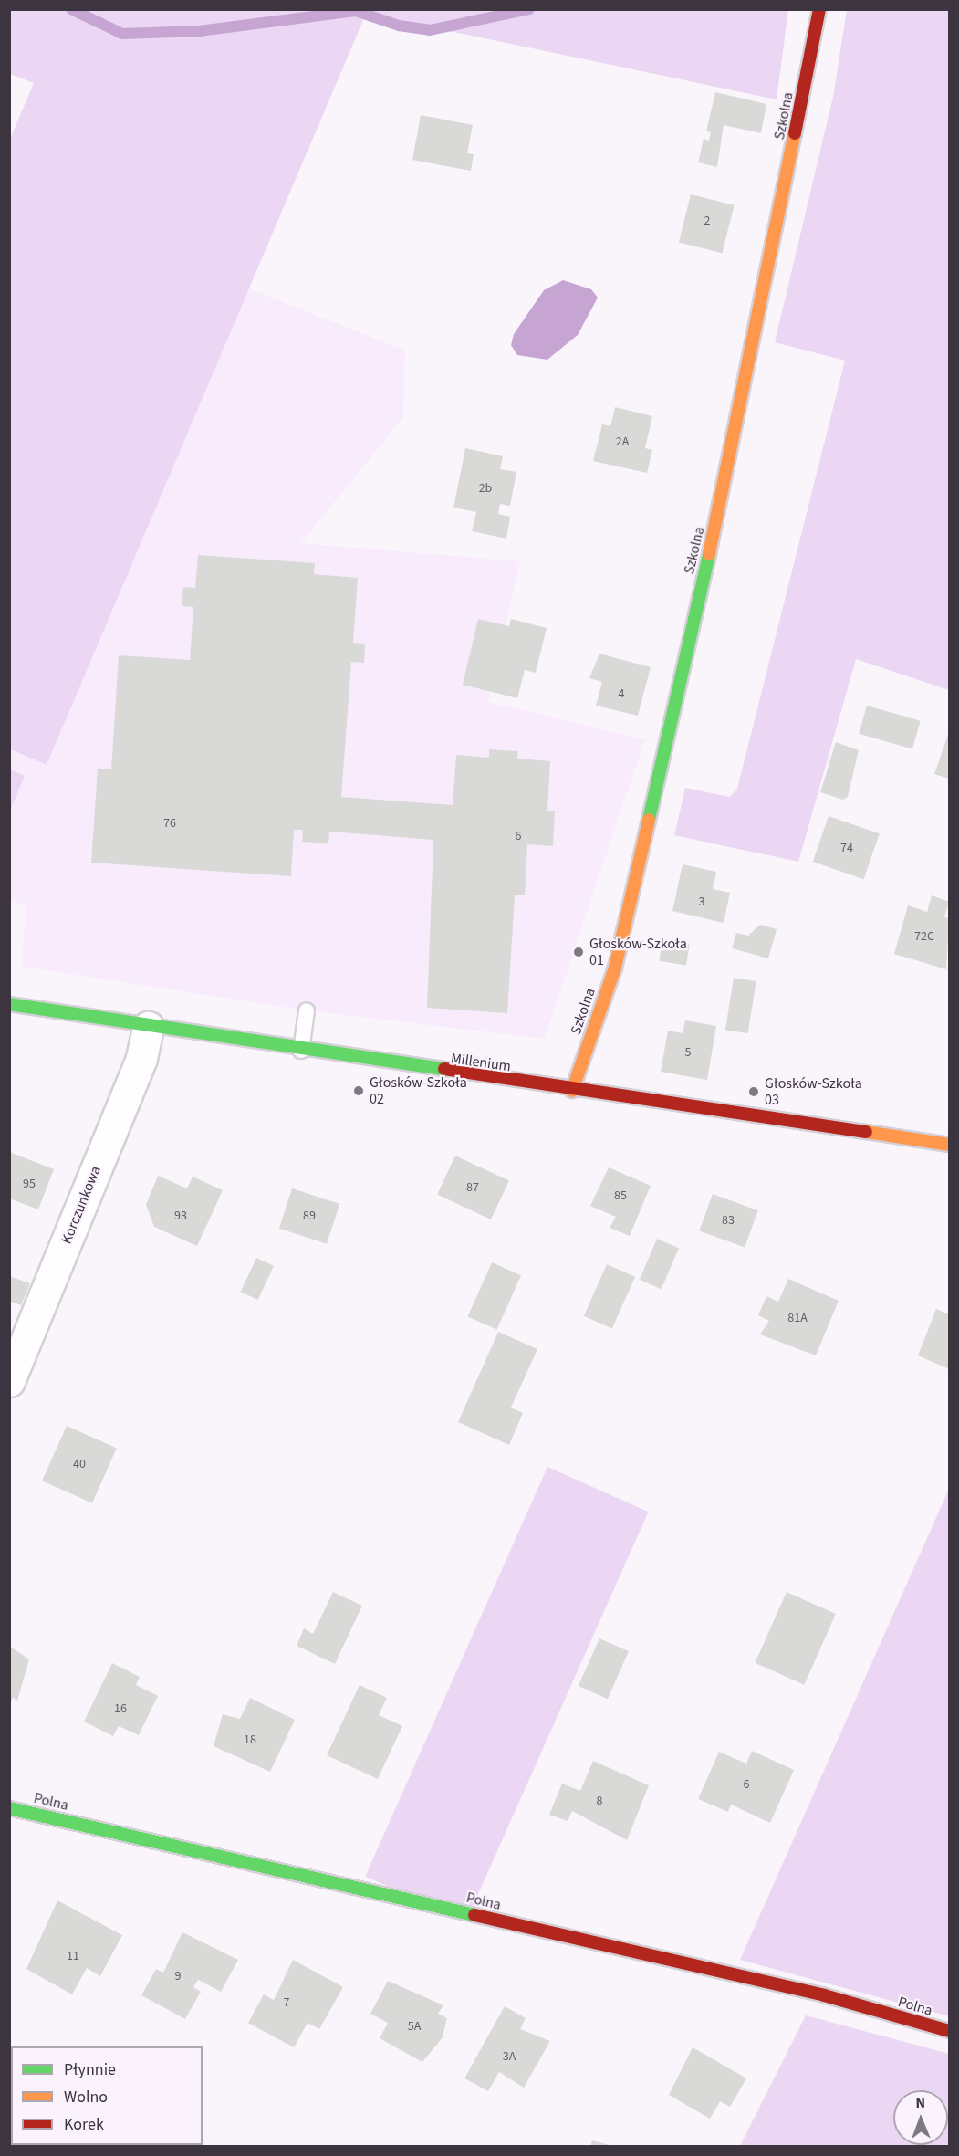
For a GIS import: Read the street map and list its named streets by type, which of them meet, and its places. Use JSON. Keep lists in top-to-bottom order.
{
  "streets": {
    "street": [
      "Szkolna",
      "Millenium",
      "Korczunkowa",
      "Polna"
    ]
  },
  "crossings": [
    ["Szkolna", "Millenium"],
    ["Millenium", "Korczunkowa"]
  ],
  "places": ["Głosków-Szkoła 01", "Głosków-Szkoła 02", "Głosków-Szkoła 03"],
  "house_numbers": [
    "2",
    "2A",
    "2b",
    "4",
    "76",
    "6",
    "74",
    "3",
    "72C",
    "5",
    "95",
    "87",
    "85",
    "93",
    "89",
    "83",
    "81A",
    "40",
    "16",
    "18",
    "6",
    "8",
    "11",
    "9",
    "7",
    "5A",
    "3A"
  ],
  "legend": ["Płynnie", "Wolno", "Korek"],
  "north": "top"
}
